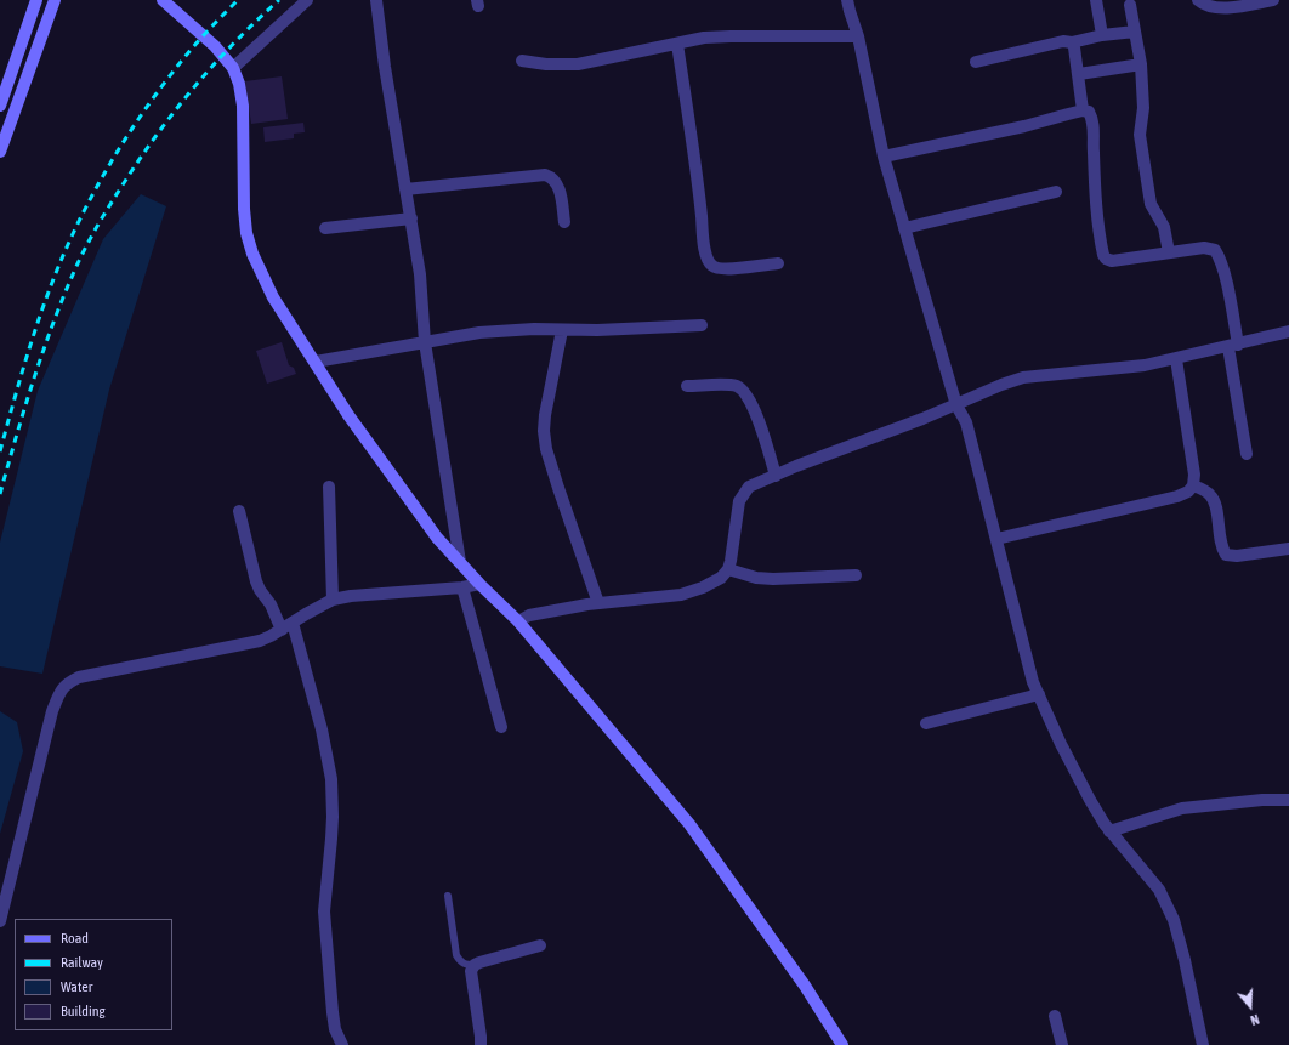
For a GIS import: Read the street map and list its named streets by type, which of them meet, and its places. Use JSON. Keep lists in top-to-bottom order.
{
  "legend": [
    "Road",
    "Railway",
    "Water",
    "Building"
  ],
  "north": "bottom"
}
